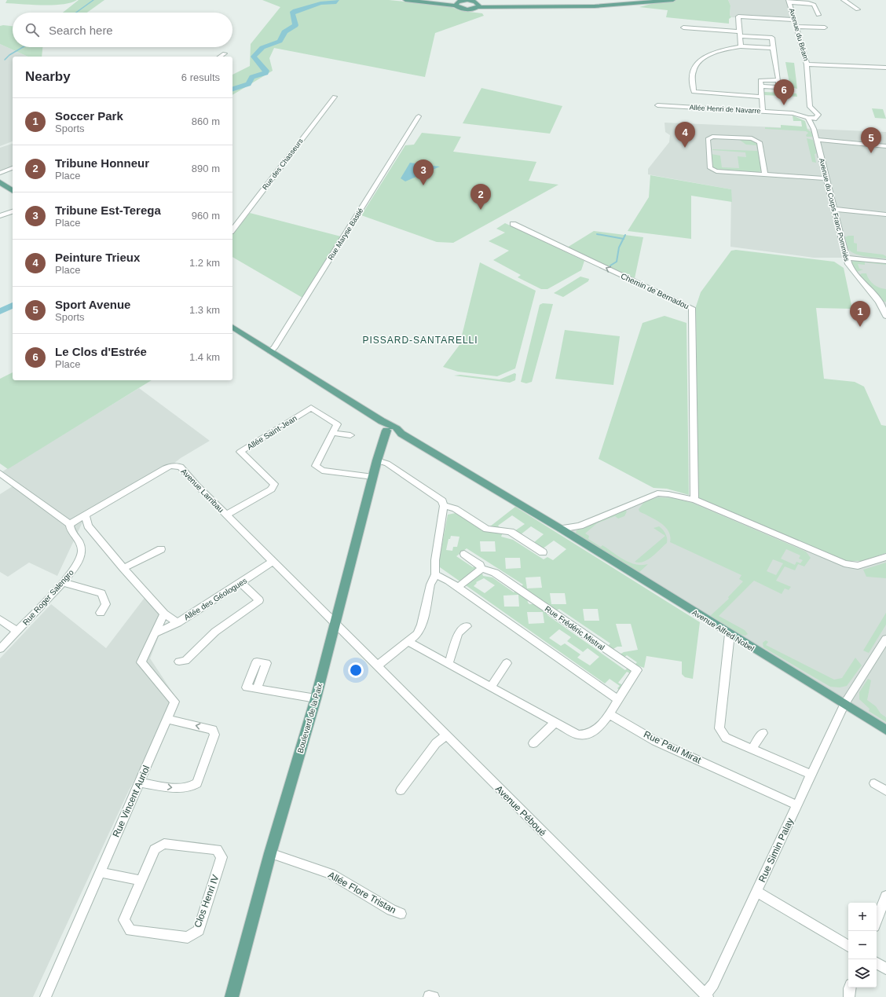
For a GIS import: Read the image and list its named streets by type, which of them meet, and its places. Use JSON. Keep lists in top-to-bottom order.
{
  "streets": {
    "main road": ["Avenue Alfred Nobel", "Boulevard de la Paix"],
    "street": [
      "Avenue du Béarn",
      "Allée Henri de Navarre",
      "Rue des Chasseurs",
      "Avenue du Corps Franc Pommiès",
      "Rue Maryse Bastié",
      "Chemin de Bernadou",
      "Allée Saint-Jean",
      "Avenue Larribau",
      "Rue Roger Salengro",
      "Allée des Géologues",
      "Rue Frédéric Mistral",
      "Rue Paul Mirat",
      "Rue Vincent Auriol",
      "Avenue Péboué",
      "Rue Simin Palay",
      "Allée Flore Tristan",
      "Clos Henri IV"
    ]
  },
  "crossings": [
    ["Rue Maryse Bastié", "Avenue Alfred Nobel"],
    ["Allée Saint-Jean", "Avenue Larribau"],
    ["Allée Saint-Jean", "Boulevard de la Paix"],
    ["Avenue Larribau", "Rue Roger Salengro"],
    ["Avenue Larribau", "Allée des Géologues"],
    ["Avenue Larribau", "Boulevard de la Paix"],
    ["Avenue Larribau", "Avenue Péboué"],
    ["Allée des Géologues", "Rue Vincent Auriol"],
    ["Rue Frédéric Mistral", "Rue Paul Mirat"],
    ["Avenue Alfred Nobel", "Boulevard de la Paix"],
    ["Avenue Alfred Nobel", "Rue Simin Palay"],
    ["Boulevard de la Paix", "Avenue Péboué"],
    ["Boulevard de la Paix", "Allée Flore Tristan"],
    ["Rue Paul Mirat", "Rue Simin Palay"],
    ["Avenue Péboué", "Rue Simin Palay"]
  ],
  "one_way": ["Chemin de Bernadou"],
  "districts": ["PISSARD-SANTARELLI"],
  "page": {
    "search": "Search here",
    "heading": ["Nearby", "6 results"],
    "pins": [
      "6",
      "4",
      "5",
      "3",
      "2",
      "1"
    ],
    "list": [
      {
        "mark": "1",
        "name": "Soccer Park",
        "note": "Sports",
        "value": "860 m"
      },
      {
        "mark": "2",
        "name": "Tribune Honneur",
        "note": "Place",
        "value": "890 m"
      },
      {
        "mark": "3",
        "name": "Tribune Est-Terega",
        "note": "Place",
        "value": "960 m"
      },
      {
        "mark": "4",
        "name": "Peinture Trieux",
        "note": "Place",
        "value": "1.2 km"
      },
      {
        "mark": "5",
        "name": "Sport Avenue",
        "note": "Sports",
        "value": "1.3 km"
      },
      {
        "mark": "6",
        "name": "Le Clos d'Estrée",
        "note": "Place",
        "value": "1.4 km"
      }
    ],
    "map_buttons": ["+", "−"]
  }
}
